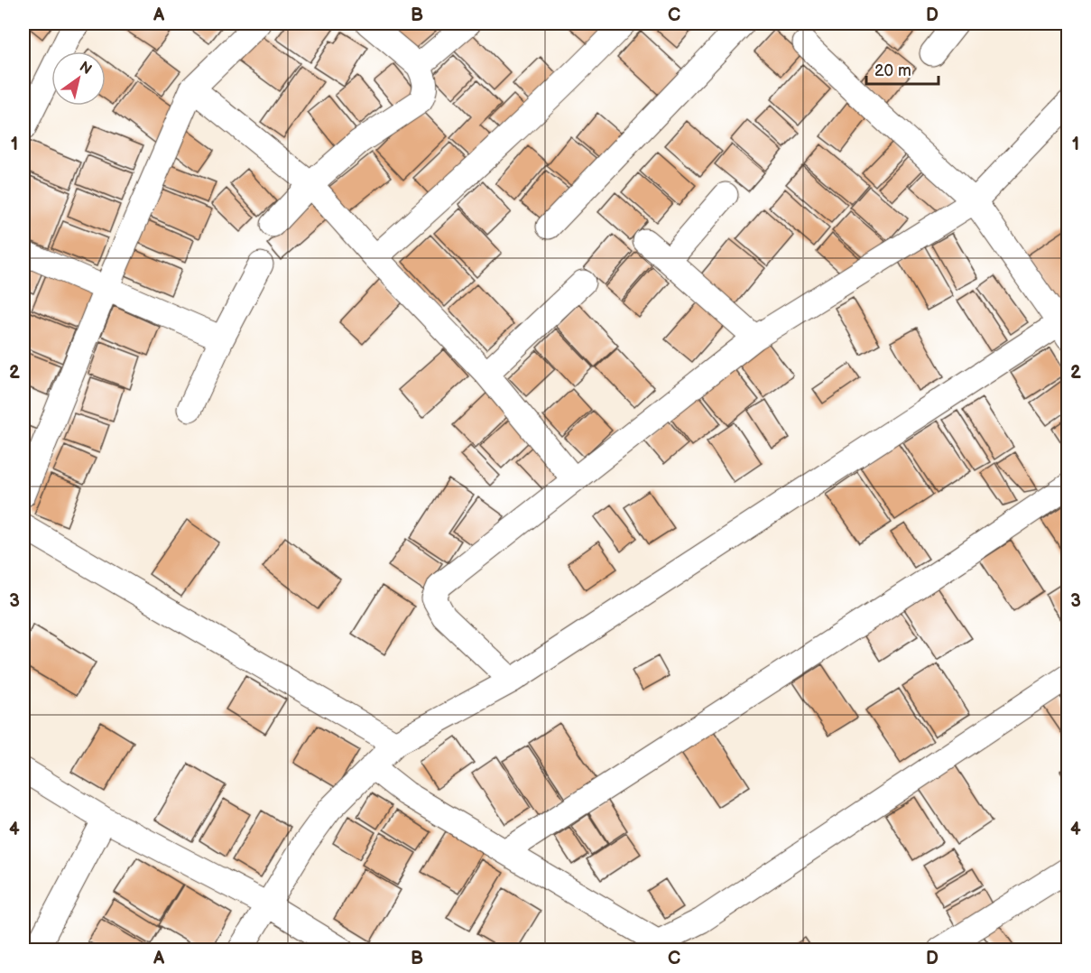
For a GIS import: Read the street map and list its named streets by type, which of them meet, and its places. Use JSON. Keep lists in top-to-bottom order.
{
  "scale_bar": "20 m",
  "north": "top right",
  "grid": {
    "columns": [
      "A",
      "B",
      "C",
      "D"
    ],
    "rows": [
      "1",
      "2",
      "3",
      "4"
    ]
  }
}
